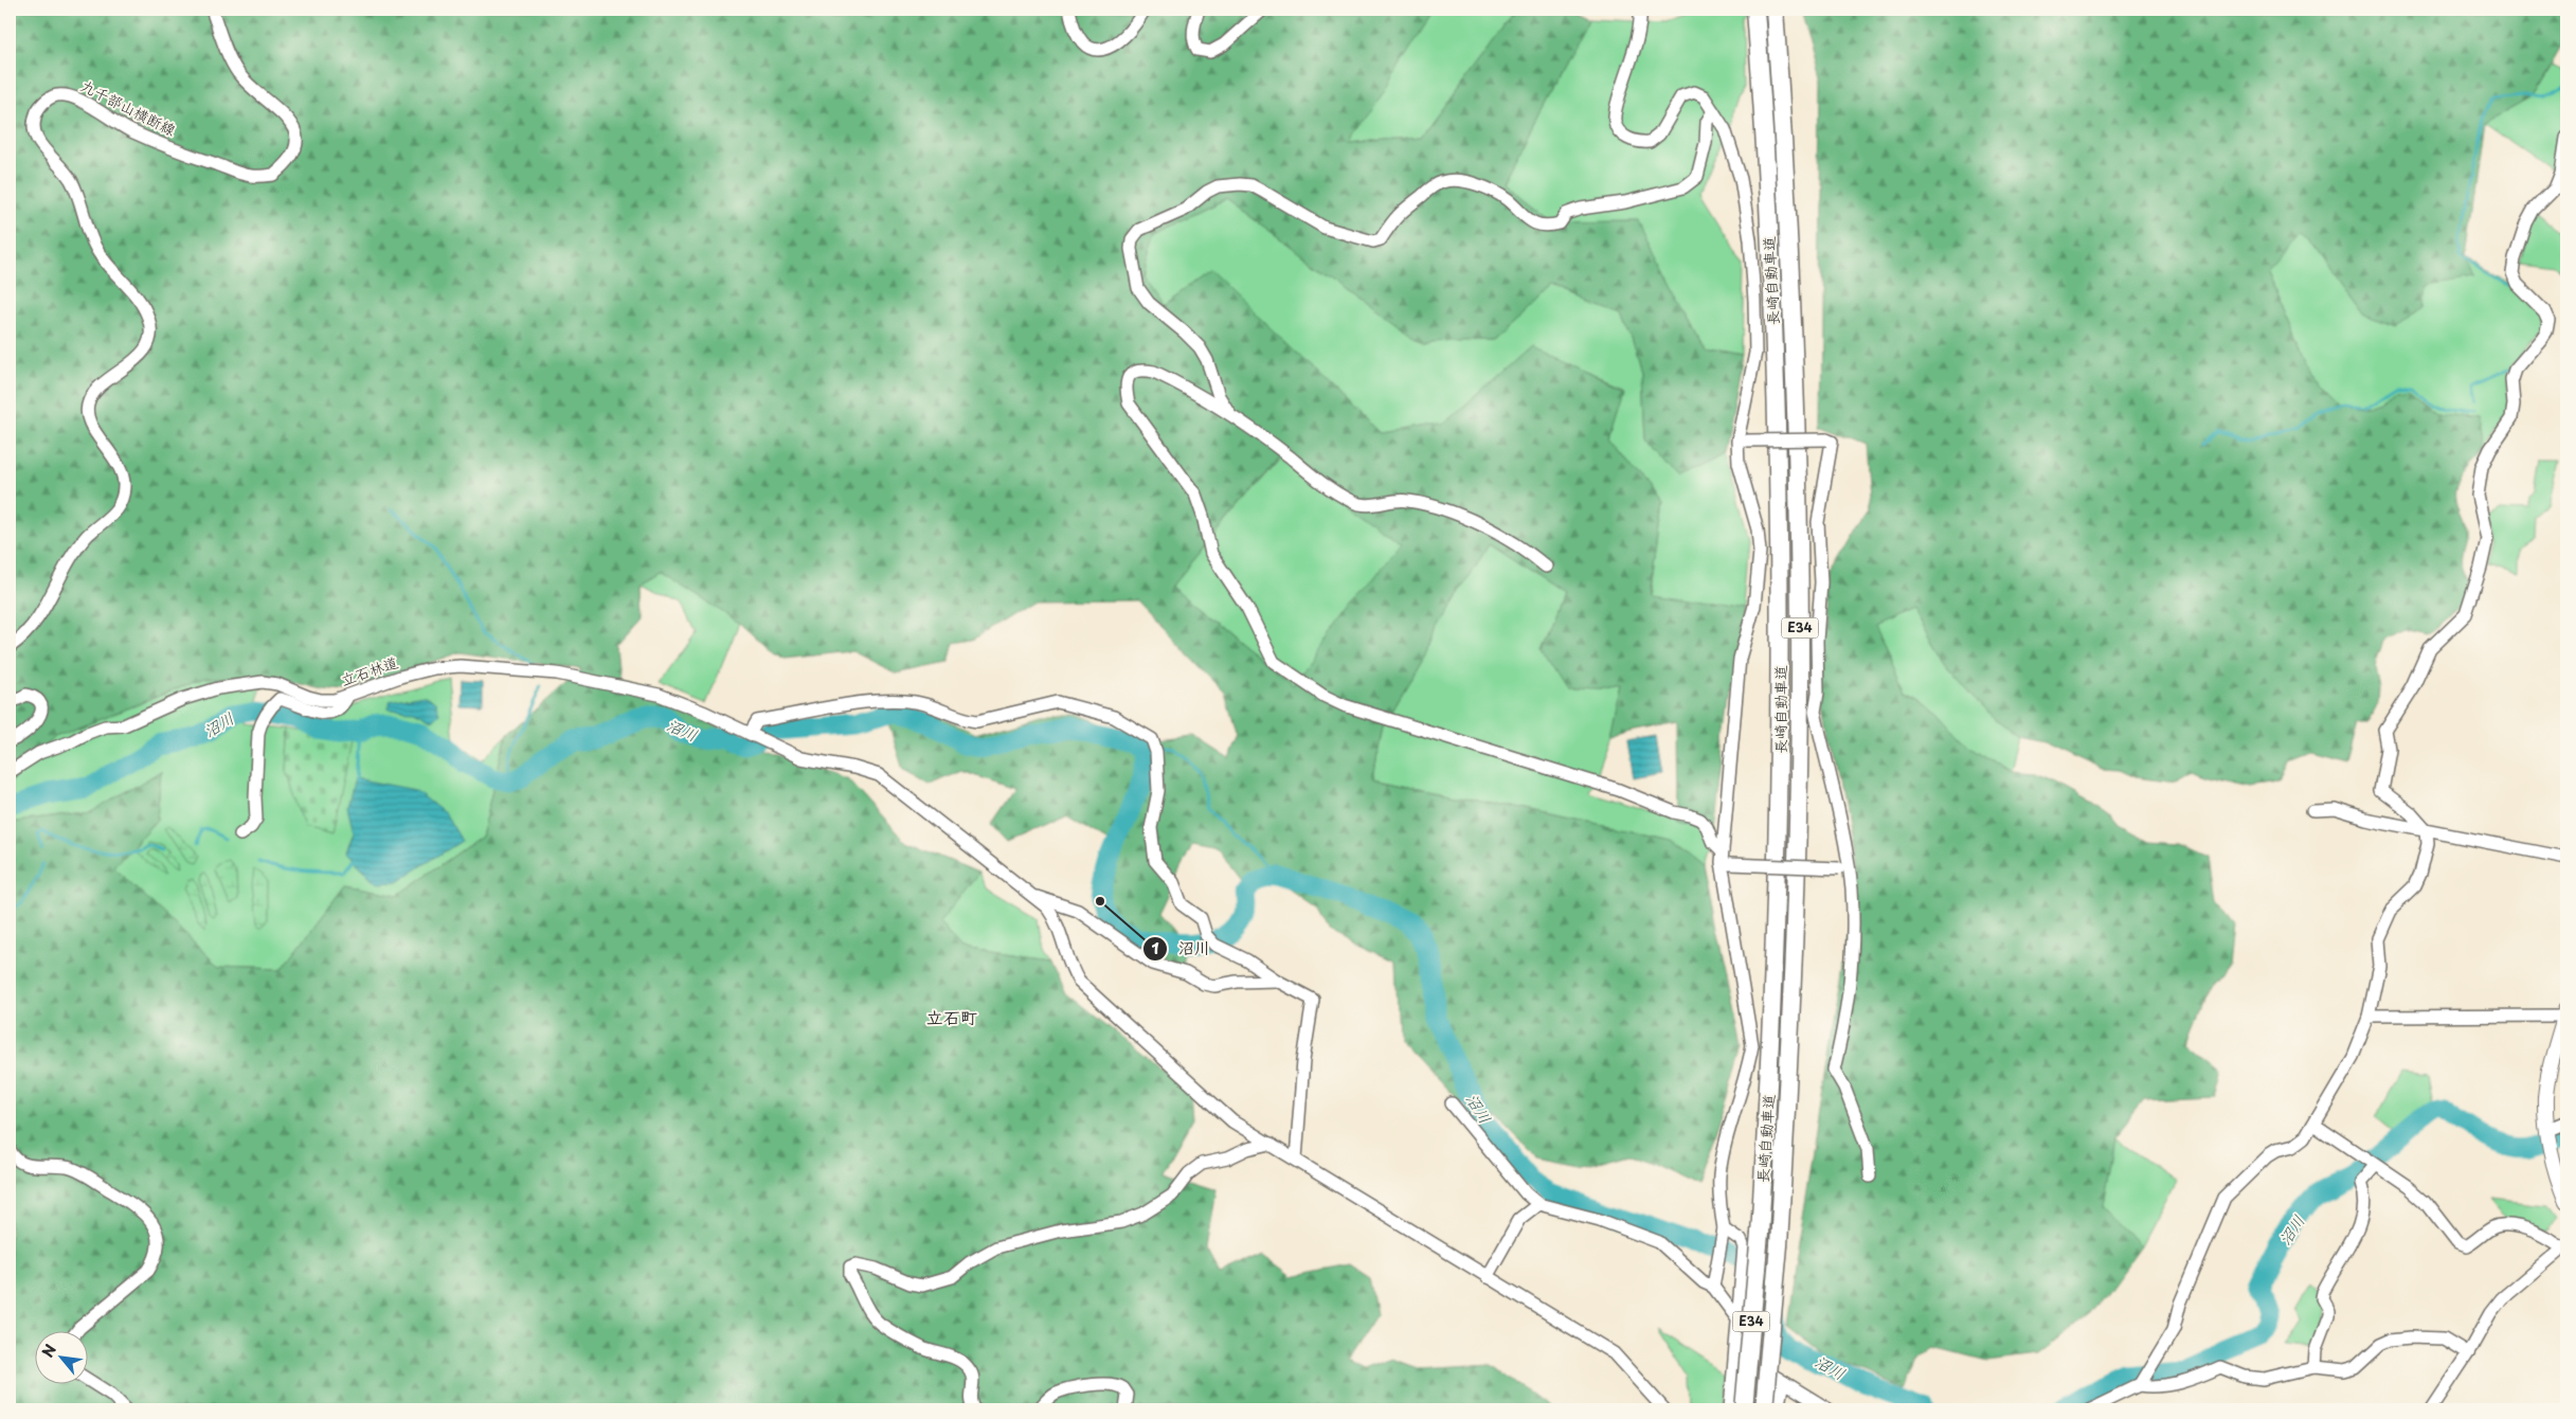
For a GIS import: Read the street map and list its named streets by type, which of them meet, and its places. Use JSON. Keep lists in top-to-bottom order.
{
  "streets": {
    "highway": ["長崎自動車道", "E34"],
    "street": ["九千部山横断線", "立石林道"]
  },
  "districts": ["立石町"],
  "water": ["沼川"],
  "places": ["沼川"],
  "north": "top left"
}
